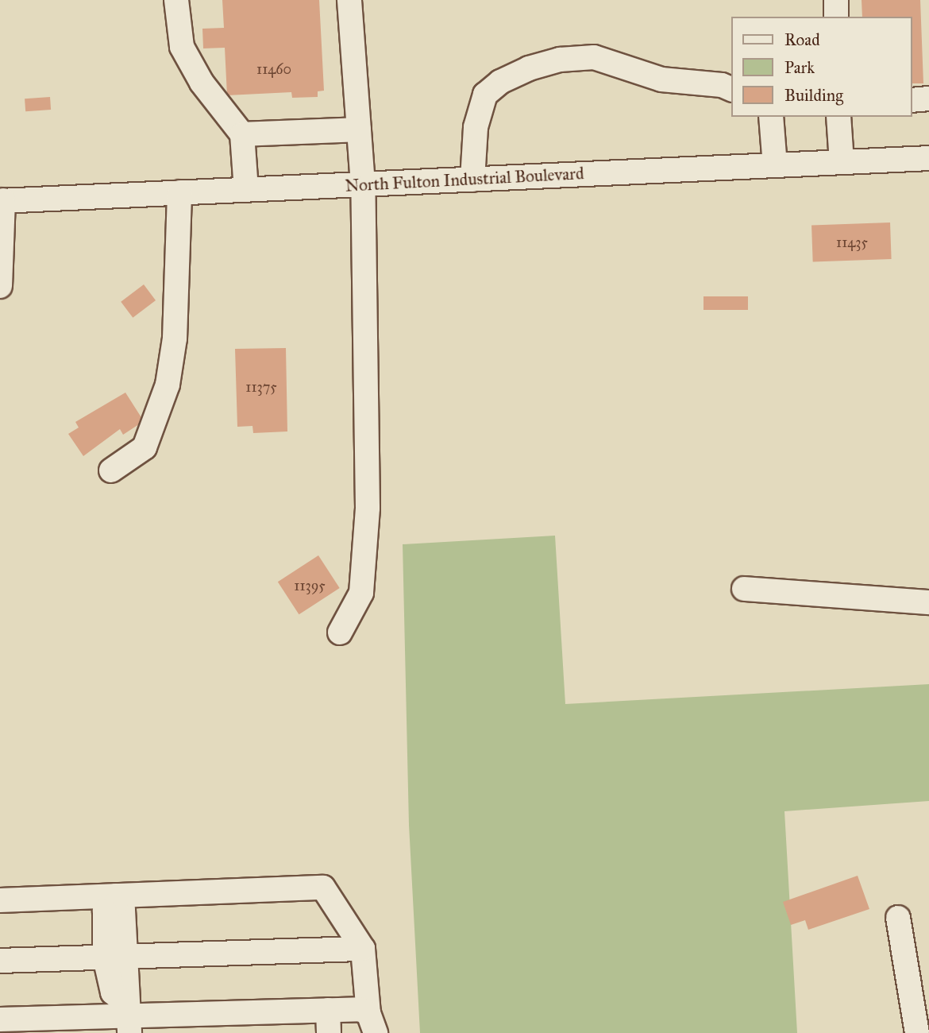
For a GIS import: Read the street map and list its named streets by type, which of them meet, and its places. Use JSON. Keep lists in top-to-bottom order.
{
  "streets": {
    "street": ["North Fulton Industrial Boulevard"]
  },
  "house_numbers": [
    "11460",
    "11435",
    "11375",
    "11395"
  ],
  "legend": ["Road", "Park", "Building"]
}
